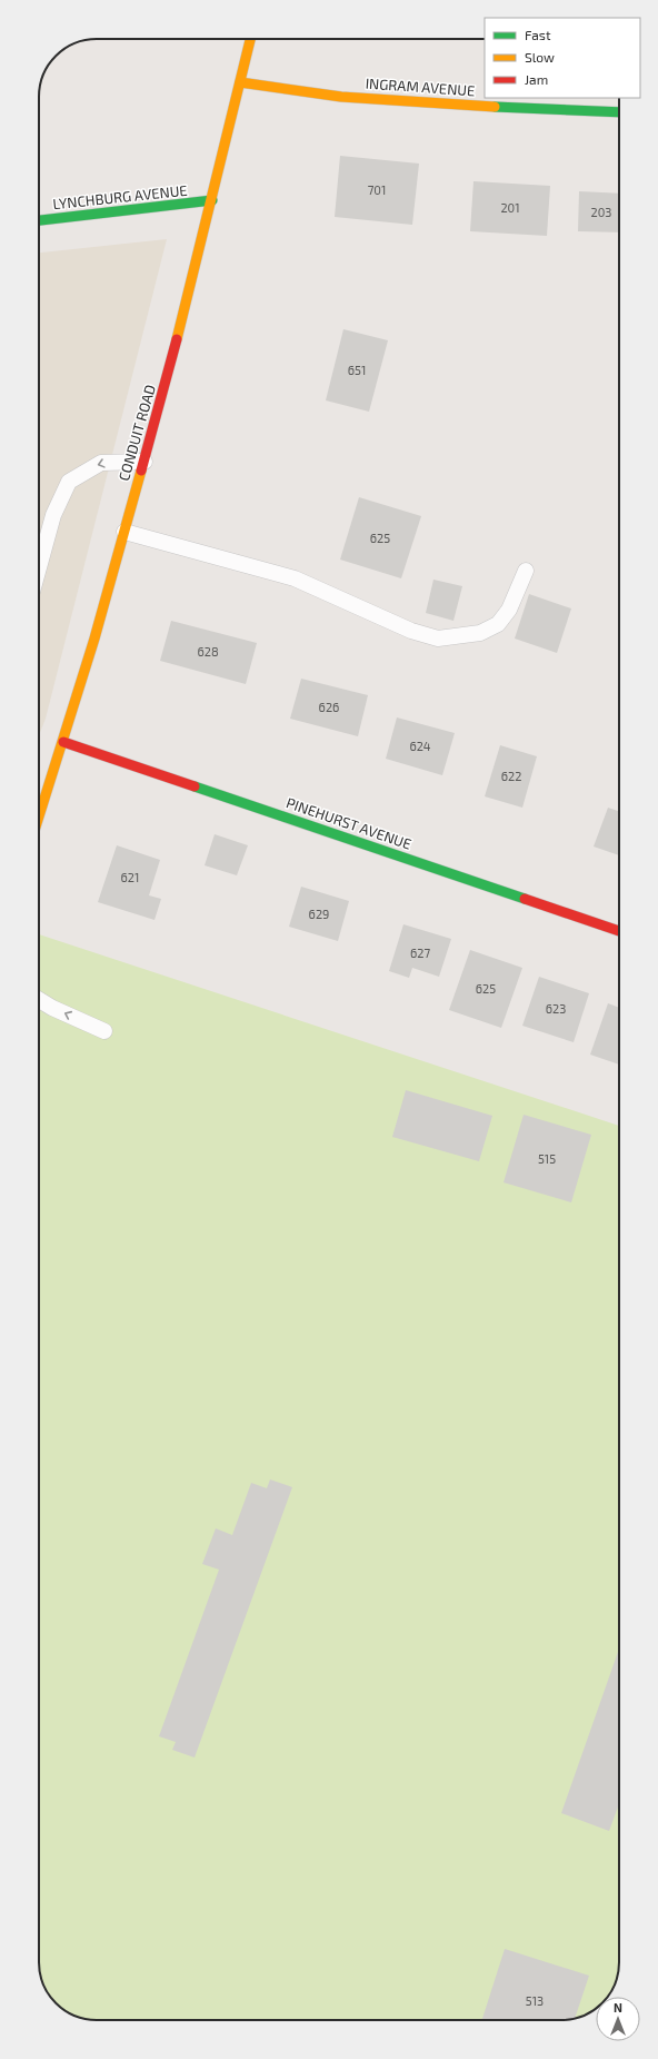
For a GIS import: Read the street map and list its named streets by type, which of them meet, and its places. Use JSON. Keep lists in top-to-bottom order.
{
  "streets": {
    "street": [
      "INGRAM AVENUE",
      "LYNCHBURG AVENUE",
      "CONDUIT ROAD",
      "PINEHURST AVENUE"
    ]
  },
  "crossings": [
    ["INGRAM AVENUE", "CONDUIT ROAD"],
    ["LYNCHBURG AVENUE", "CONDUIT ROAD"],
    ["CONDUIT ROAD", "PINEHURST AVENUE"]
  ],
  "house_numbers": [
    "701",
    "201",
    "203",
    "651",
    "625",
    "628",
    "626",
    "624",
    "622",
    "621",
    "629",
    "627",
    "625",
    "623",
    "515",
    "513"
  ],
  "legend": ["Fast", "Slow", "Jam"],
  "north": "top"
}
